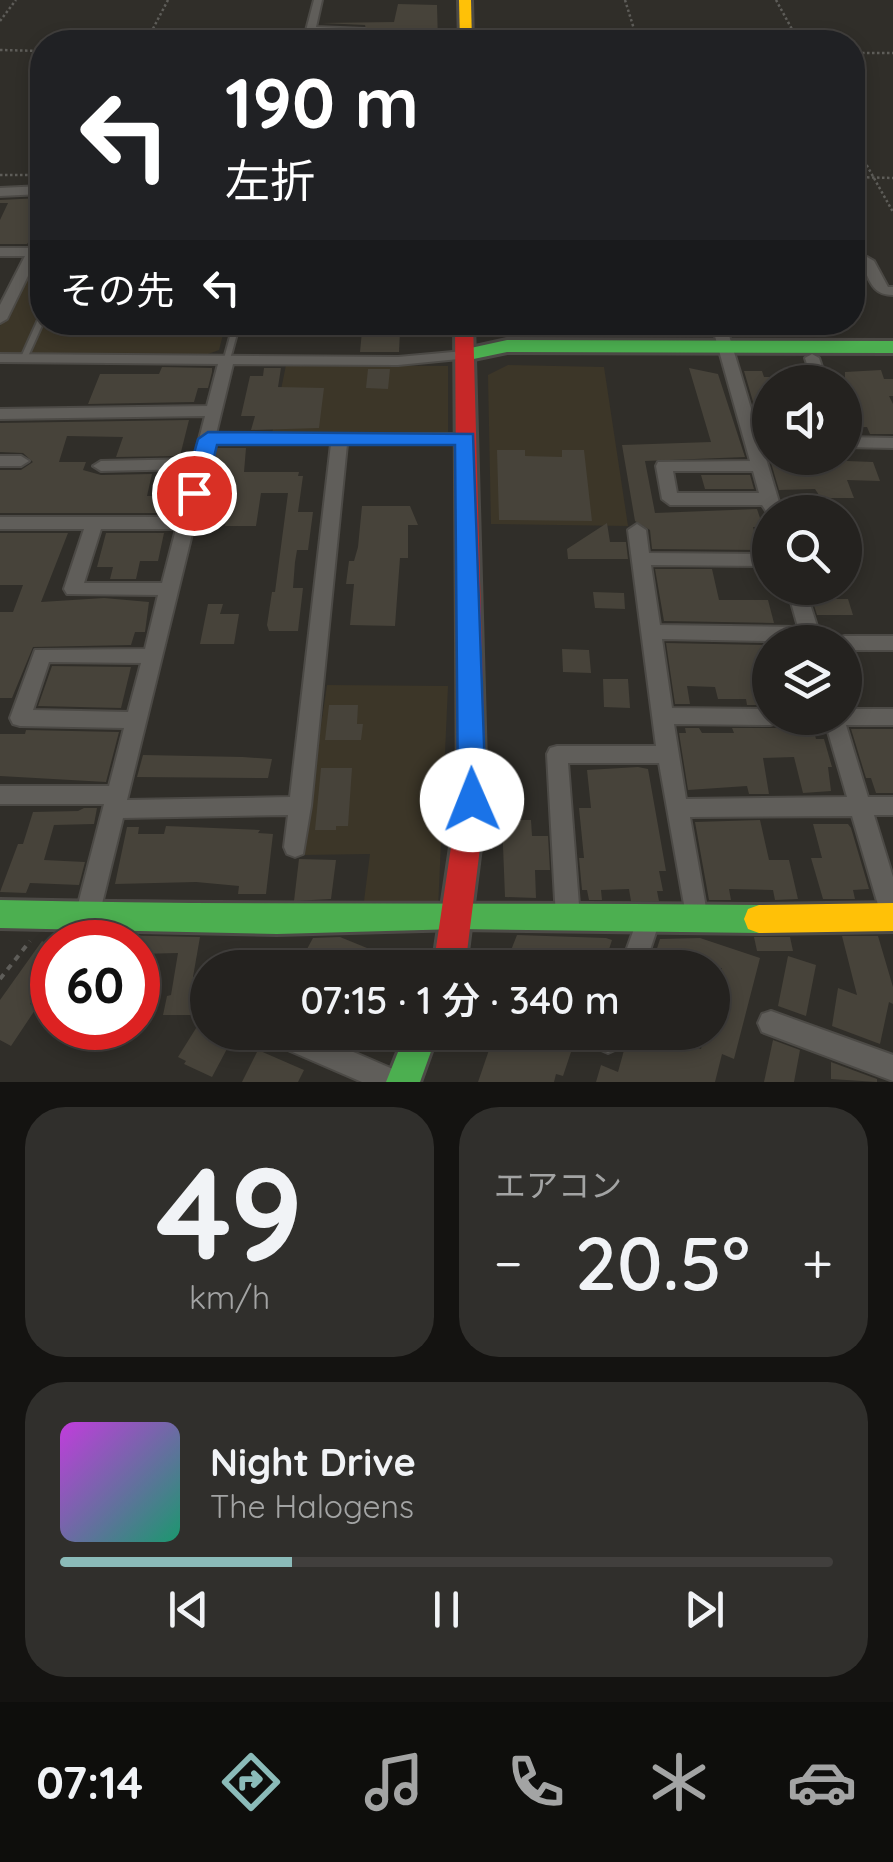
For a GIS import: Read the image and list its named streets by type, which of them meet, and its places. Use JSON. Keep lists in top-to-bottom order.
{
  "page": {
    "turn": ["190 m", "左折"],
    "then": "その先",
    "limit": "60",
    "trip": "07:15 · 1 分 · 340 m",
    "tile": [
      ["49", "km/h"],
      "エアコン"
    ],
    "heat": ["−", "20.5°", "+"],
    "song": ["Night Drive", "The Halogens"],
    "tabs": "07:14"
  }
}
